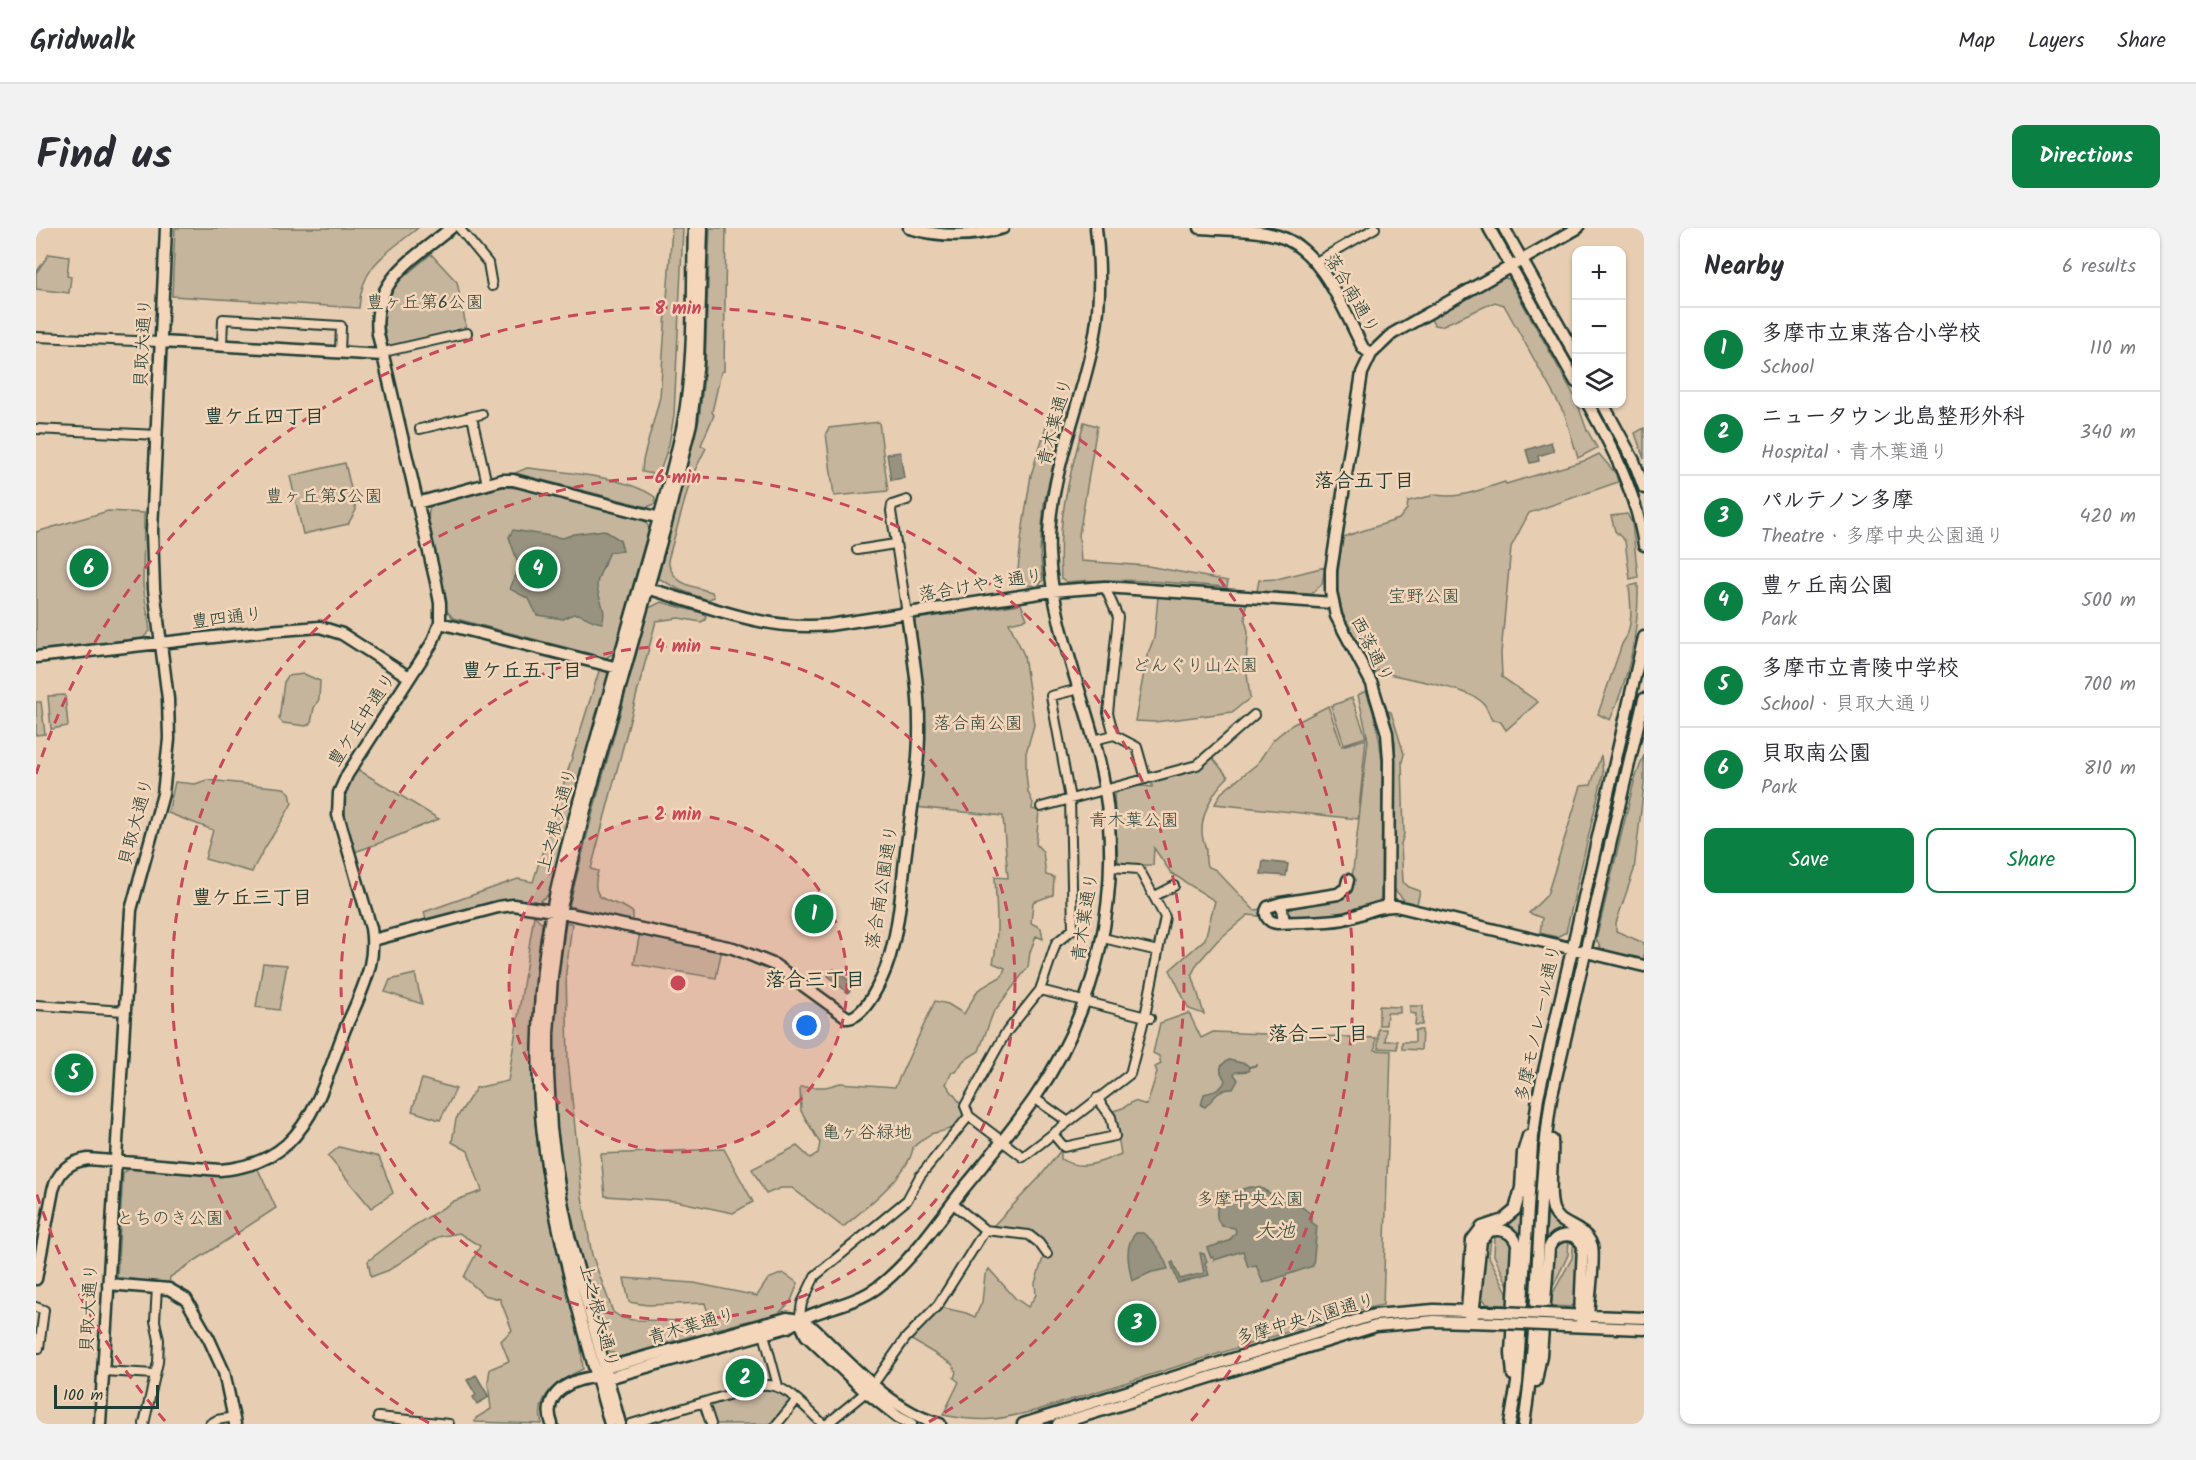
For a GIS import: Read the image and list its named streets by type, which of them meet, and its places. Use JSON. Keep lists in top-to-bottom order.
{
  "streets": {
    "street": [
      "落合南通り",
      "貝取大通り",
      "青木葉通り",
      "落合けやき通り",
      "豊四通り",
      "西落通り",
      "豊ケ丘中通り",
      "上之根大通り",
      "落合南公園通り",
      "多摩モノレール通り",
      "多摩中央公園通り"
    ]
  },
  "crossings": [
    ["落合南通り", "西落通り"],
    ["貝取大通り", "豊四通り"],
    ["貝取大通り", "豊ケ丘中通り"],
    ["青木葉通り", "落合けやき通り"],
    ["青木葉通り", "上之根大通り"],
    ["落合けやき通り", "西落通り"],
    ["落合けやき通り", "上之根大通り"],
    ["落合けやき通り", "落合南公園通り"],
    ["豊四通り", "豊ケ丘中通り"],
    ["上之根大通り", "落合南公園通り"]
  ],
  "districts": [
    "豊ケ丘四丁目",
    "落合五丁目",
    "豊ケ丘五丁目",
    "豊ケ丘三丁目",
    "落合三丁目",
    "落合二丁目"
  ],
  "water": ["大池"],
  "parks": [
    "豊ヶ丘第6公園",
    "豊ヶ丘第5公園",
    "宝野公園",
    "どんぐり山公園",
    "落合南公園",
    "青木葉公園",
    "亀ヶ谷緑地",
    "多摩中央公園",
    "とちのき公園"
  ],
  "scale_bar": "100 m",
  "page": {
    "header": "Gridwalk",
    "nav": ["Map", "Layers", "Share"],
    "title": "Find us",
    "buttons": [
      "Directions",
      ["Save", "Share"]
    ],
    "heading": ["Nearby", "6 results"],
    "map_buttons": ["+", "−"],
    "list": [
      {
        "mark": "1",
        "name": "多摩市立東落合小学校",
        "note": "School",
        "value": "110 m"
      },
      {
        "mark": "2",
        "name": "ニュータウン北島整形外科",
        "note": "Hospital · 青木葉通り",
        "value": "340 m"
      },
      {
        "mark": "3",
        "name": "パルテノン多摩",
        "note": "Theatre · 多摩中央公園通り",
        "value": "420 m"
      },
      {
        "mark": "4",
        "name": "豊ヶ丘南公園",
        "note": "Park",
        "value": "500 m"
      },
      {
        "mark": "5",
        "name": "多摩市立青陵中学校",
        "note": "School · 貝取大通り",
        "value": "700 m"
      },
      {
        "mark": "6",
        "name": "貝取南公園",
        "note": "Park",
        "value": "810 m"
      }
    ],
    "pins": [
      "6",
      "4",
      "1",
      "5",
      "3",
      "2"
    ],
    "scale": "100 m"
  },
  "rings": [
    "8 min",
    "6 min",
    "4 min",
    "2 min"
  ]
}
